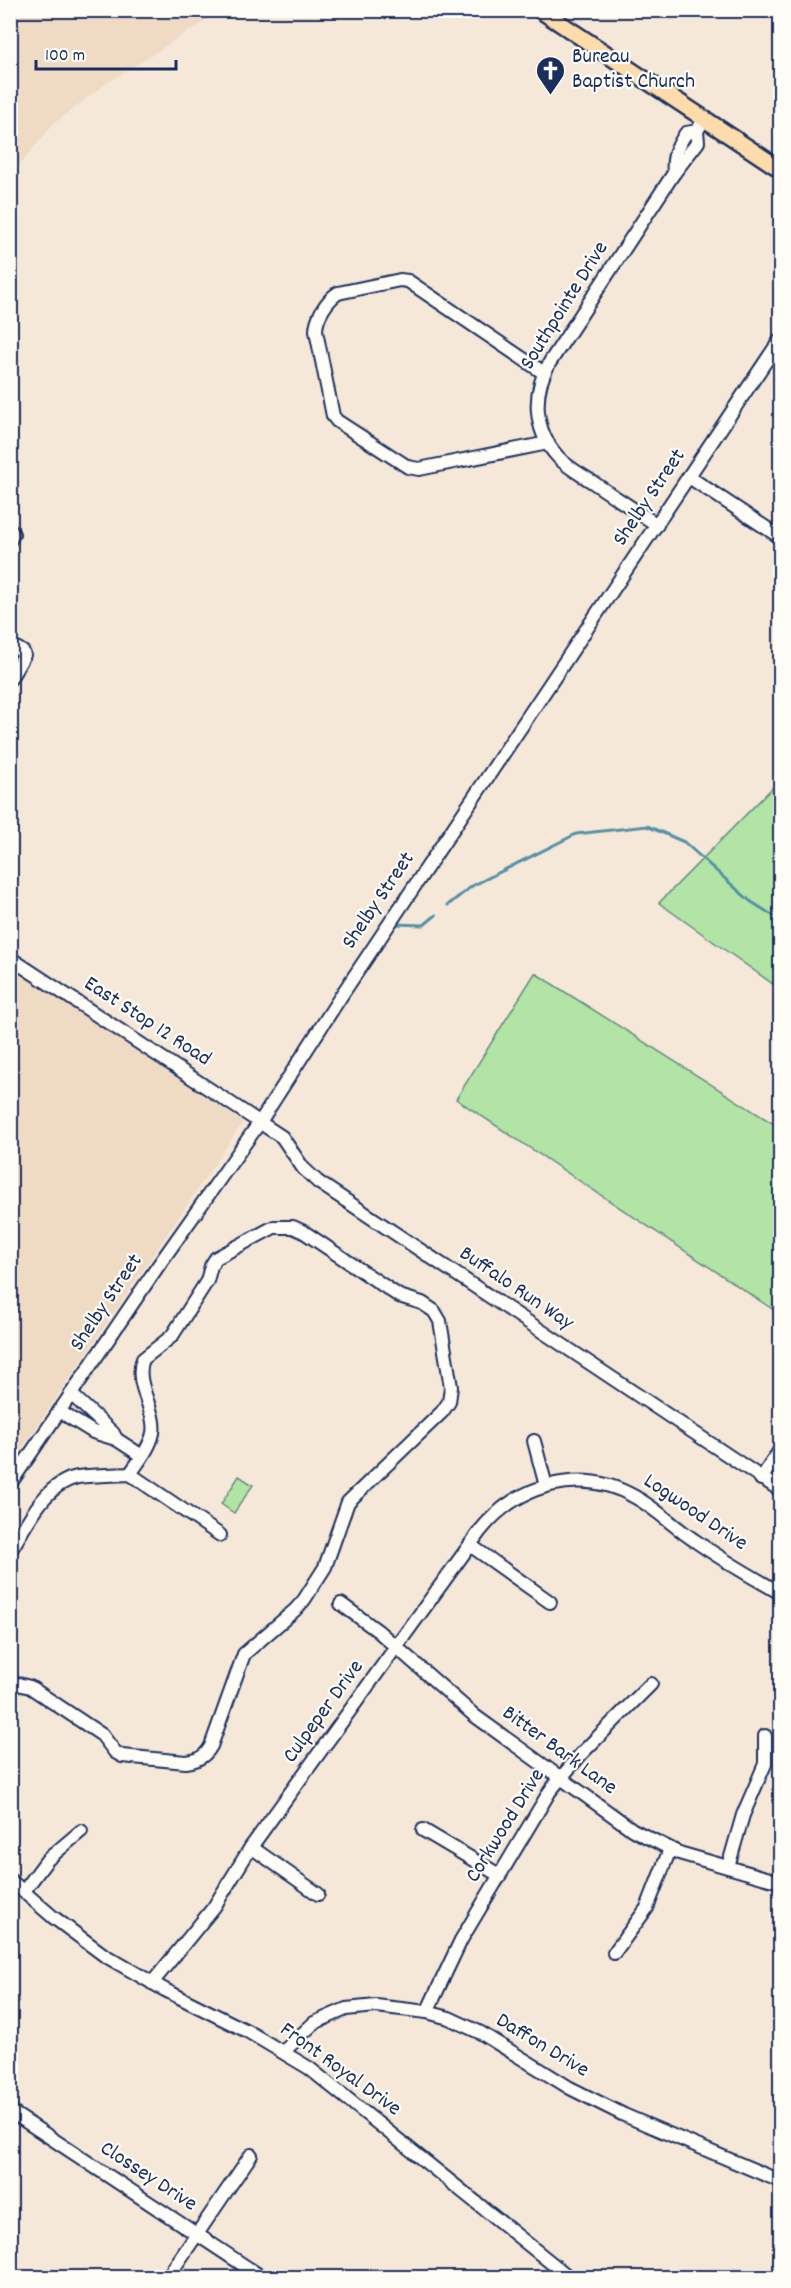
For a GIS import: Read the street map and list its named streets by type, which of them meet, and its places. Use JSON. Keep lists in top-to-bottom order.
{
  "streets": {
    "street": [
      "Southpointe Drive",
      "Shelby Street",
      "East Stop 12 Road",
      "Buffalo Run Way",
      "Logwood Drive",
      "Culpeper Drive",
      "Bitter Bark Lane",
      "Corkwood Drive",
      "Daffon Drive",
      "Front Royal Drive",
      "Clossey Drive"
    ]
  },
  "crossings": [
    ["Southpointe Drive", "Shelby Street"],
    ["Shelby Street", "East Stop 12 Road"],
    ["Shelby Street", "Buffalo Run Way"],
    ["East Stop 12 Road", "Buffalo Run Way"],
    ["Logwood Drive", "Culpeper Drive"],
    ["Culpeper Drive", "Bitter Bark Lane"],
    ["Culpeper Drive", "Front Royal Drive"],
    ["Bitter Bark Lane", "Corkwood Drive"],
    ["Corkwood Drive", "Daffon Drive"],
    ["Daffon Drive", "Front Royal Drive"]
  ],
  "places": {
    "church": ["Bureau Baptist Church"]
  },
  "scale_bar": "100 m"
}
